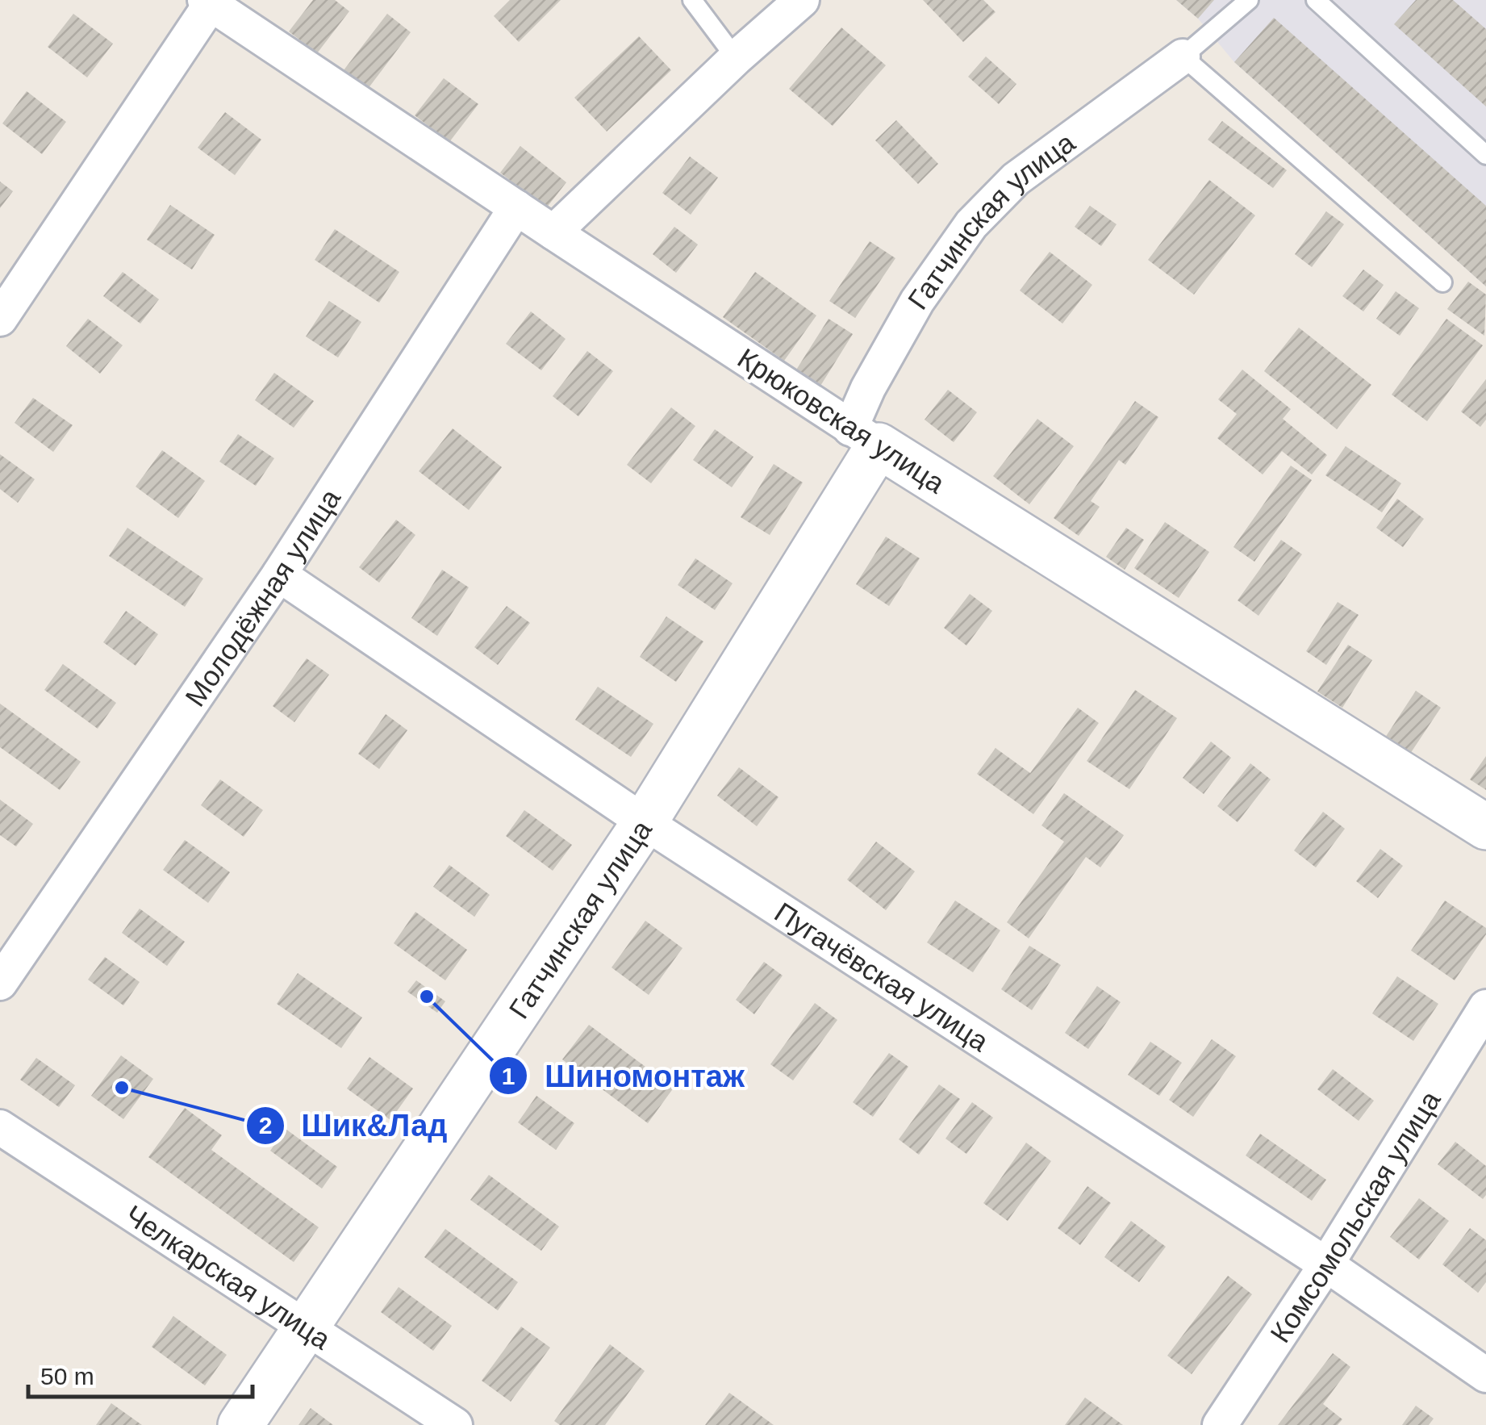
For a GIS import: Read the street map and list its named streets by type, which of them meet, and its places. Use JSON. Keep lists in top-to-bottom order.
{
  "streets": {
    "street": [
      "Гатчинская улица",
      "Крюковская улица",
      "Молодёжная улица",
      "Пугачёвская улица",
      "Комсомольская улица",
      "Челкарская улица"
    ]
  },
  "crossings": [
    ["Гатчинская улица", "Крюковская улица"],
    ["Гатчинская улица", "Пугачёвская улица"],
    ["Гатчинская улица", "Челкарская улица"],
    ["Крюковская улица", "Молодёжная улица"],
    ["Молодёжная улица", "Пугачёвская улица"],
    ["Пугачёвская улица", "Комсомольская улица"]
  ],
  "places": ["Шиномонтаж", "Шик&Лад"],
  "scale_bar": "50 m"
}
